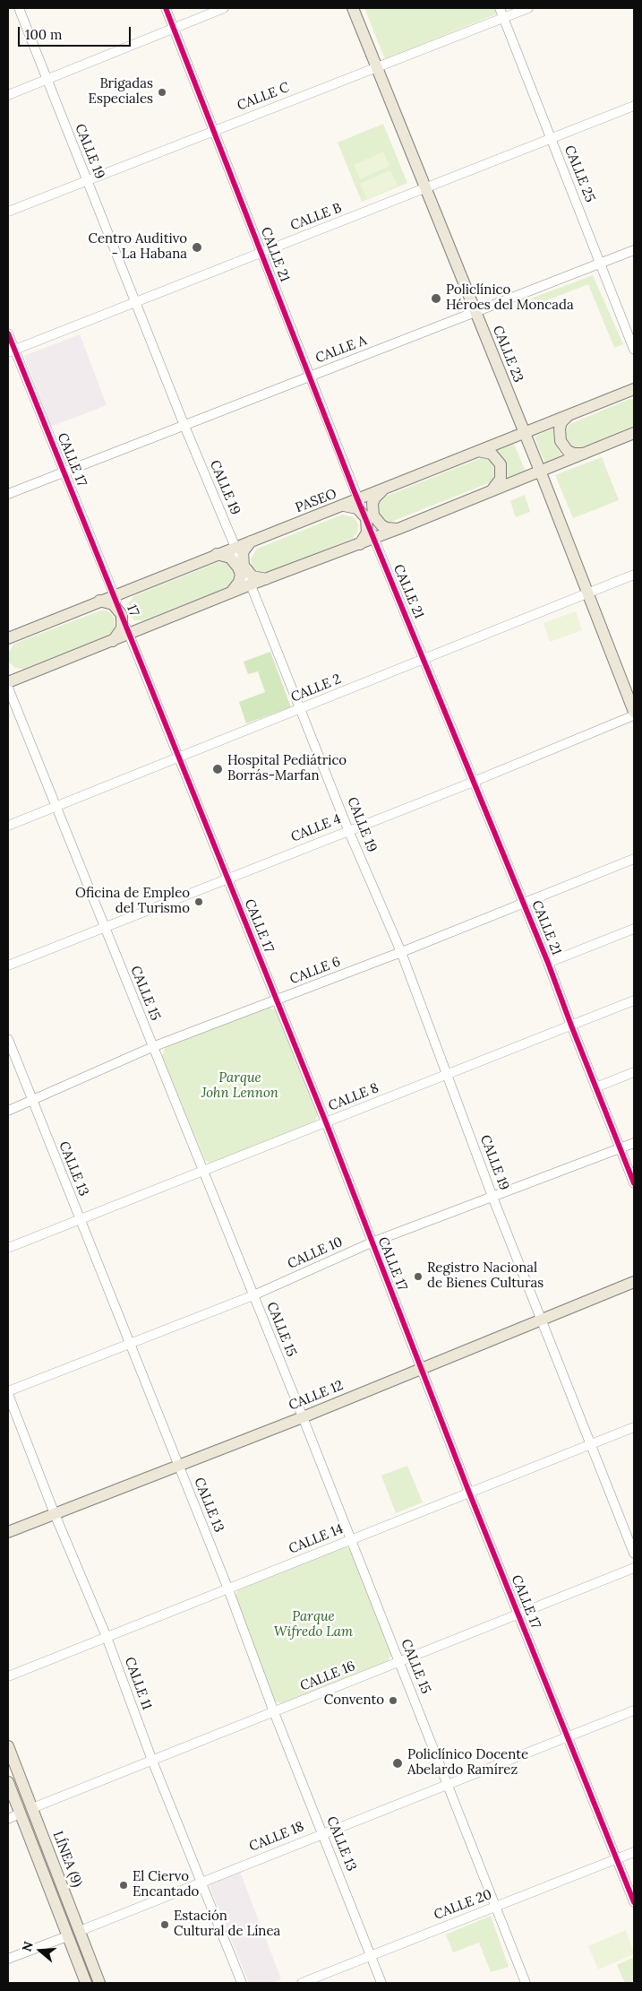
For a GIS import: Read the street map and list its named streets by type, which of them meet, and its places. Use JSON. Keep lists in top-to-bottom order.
{
  "streets": {
    "main road": [
      "CALLE 23",
      "PASEO",
      "CALLE 12",
      "LÍNEA (9)"
    ],
    "street": [
      "CALLE C",
      "CALLE 19",
      "CALLE 25",
      "CALLE B",
      "CALLE 21",
      "CALLE A",
      "CALLE 17",
      "17",
      "CALLE 2",
      "CALLE 4",
      "CALLE 6",
      "CALLE 15",
      "CALLE 8",
      "CALLE 13",
      "CALLE 10",
      "CALLE 14",
      "CALLE 16",
      "CALLE 11",
      "CALLE 18",
      "CALLE 20"
    ]
  },
  "crossings": [
    ["CALLE C", "CALLE 19"],
    ["CALLE C", "CALLE 25"],
    ["CALLE C", "CALLE 21"],
    ["CALLE C", "CALLE 23"],
    ["CALLE 19", "CALLE B"],
    ["CALLE 19", "CALLE A"],
    ["CALLE 19", "PASEO"],
    ["CALLE 19", "CALLE 2"],
    ["CALLE 19", "CALLE 4"],
    ["CALLE 19", "CALLE 6"],
    ["CALLE 19", "CALLE 8"],
    ["CALLE 19", "CALLE 10"],
    ["CALLE 19", "CALLE 12"],
    ["CALLE 19", "CALLE 14"],
    ["CALLE 25", "CALLE B"],
    ["CALLE 25", "CALLE A"],
    ["CALLE B", "CALLE 21"],
    ["CALLE B", "CALLE 23"],
    ["CALLE B", "CALLE 17"],
    ["CALLE 21", "CALLE A"],
    ["CALLE 21", "PASEO"],
    ["CALLE 21", "CALLE 2"],
    ["CALLE 21", "CALLE 4"],
    ["CALLE 21", "CALLE 6"],
    ["CALLE 21", "CALLE 8"],
    ["CALLE 21", "CALLE 10"],
    ["CALLE A", "CALLE 23"],
    ["CALLE A", "CALLE 17"],
    ["CALLE 23", "PASEO"],
    ["CALLE 23", "CALLE 2"],
    ["CALLE 17", "PASEO"],
    ["CALLE 17", "17"],
    ["CALLE 17", "CALLE 2"],
    ["CALLE 17", "CALLE 4"],
    ["CALLE 17", "CALLE 6"],
    ["CALLE 17", "CALLE 8"],
    ["CALLE 17", "CALLE 10"],
    ["CALLE 17", "CALLE 12"],
    ["CALLE 17", "CALLE 14"],
    ["CALLE 17", "CALLE 16"],
    ["CALLE 17", "CALLE 18"],
    ["CALLE 17", "CALLE 20"],
    ["PASEO", "17"],
    ["CALLE 2", "CALLE 15"],
    ["CALLE 4", "CALLE 15"],
    ["CALLE 6", "CALLE 15"],
    ["CALLE 6", "CALLE 13"],
    ["CALLE 15", "CALLE 8"],
    ["CALLE 15", "CALLE 10"],
    ["CALLE 15", "CALLE 12"],
    ["CALLE 15", "CALLE 14"],
    ["CALLE 15", "CALLE 16"],
    ["CALLE 15", "CALLE 18"],
    ["CALLE 15", "CALLE 20"],
    ["CALLE 8", "CALLE 13"],
    ["CALLE 13", "CALLE 10"],
    ["CALLE 13", "CALLE 12"],
    ["CALLE 13", "CALLE 14"],
    ["CALLE 13", "CALLE 16"],
    ["CALLE 13", "CALLE 18"],
    ["CALLE 13", "CALLE 20"],
    ["CALLE 10", "CALLE 11"],
    ["CALLE 12", "CALLE 11"],
    ["CALLE 14", "CALLE 11"],
    ["CALLE 16", "CALLE 11"],
    ["CALLE 16", "LÍNEA (9)"],
    ["CALLE 11", "CALLE 18"],
    ["CALLE 18", "LÍNEA (9)"]
  ],
  "parks": ["Parque John Lennon", "Parque Wifredo Lam"],
  "places": [
    "Brigadas Especiales",
    "Centro Auditivo - La Habana",
    "Policlínico Héroes del Moncada",
    "Hospital Pediátrico Borrás-Marfan",
    "Oficina de Empleo del Turismo",
    "Registro Nacional de Bienes Culturas",
    "Convento",
    "Policlínico Docente Abelardo Ramírez",
    "El Ciervo Encantado",
    "Estación Cultural de Línea"
  ],
  "scale_bar": "100 m",
  "north": "left"
}
